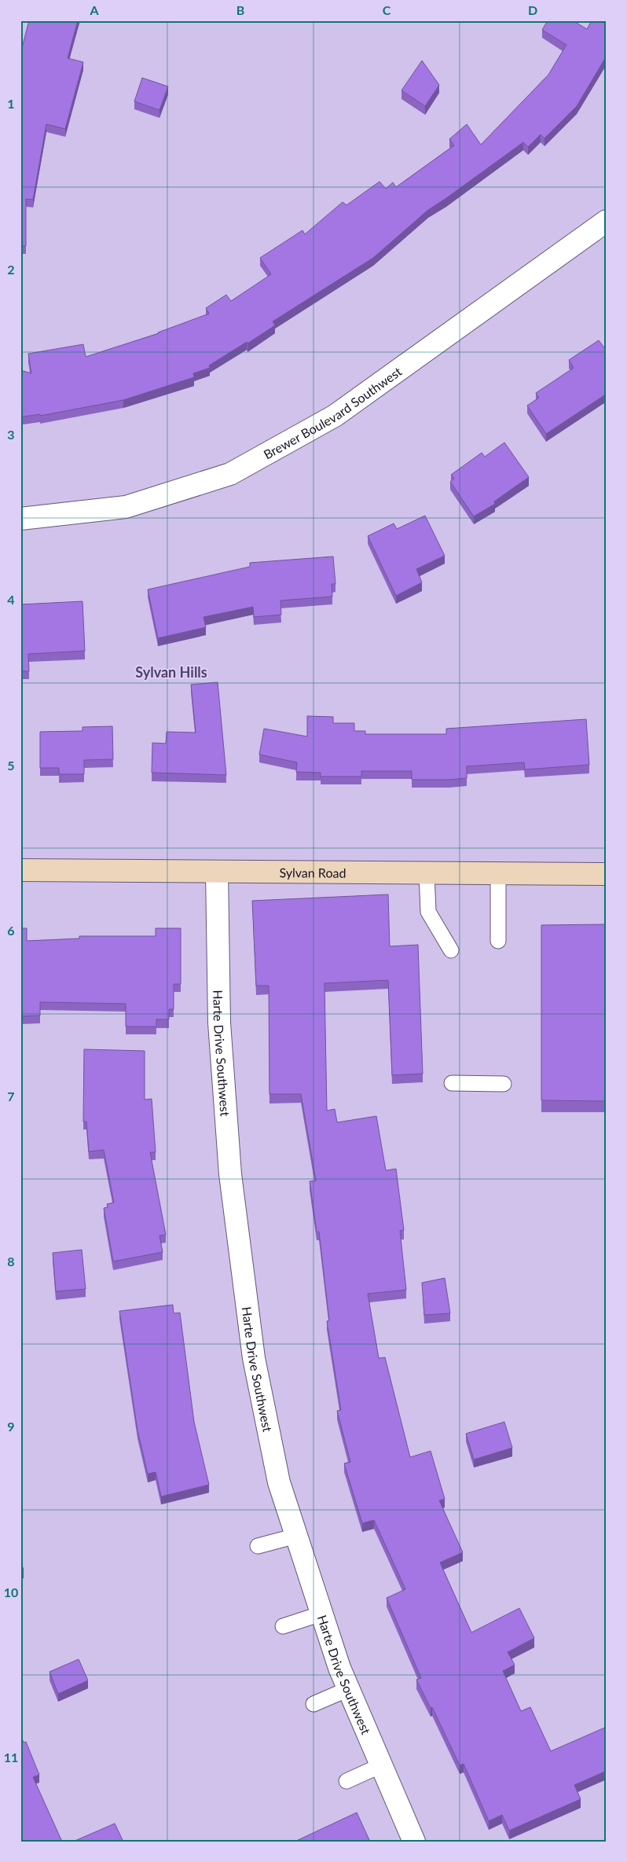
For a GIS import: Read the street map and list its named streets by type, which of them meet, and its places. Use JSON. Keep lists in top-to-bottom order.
{
  "streets": {
    "main road": ["Sylvan Road"],
    "street": ["Brewer Boulevard Southwest", "Harte Drive Southwest"]
  },
  "crossings": [
    ["Sylvan Road", "Harte Drive Southwest"]
  ],
  "districts": ["Sylvan Hills"],
  "grid": {
    "columns": [
      "A",
      "B",
      "C",
      "D"
    ],
    "rows": [
      "1",
      "2",
      "3",
      "4",
      "5",
      "6",
      "7",
      "8",
      "9",
      "10",
      "11"
    ]
  }
}
